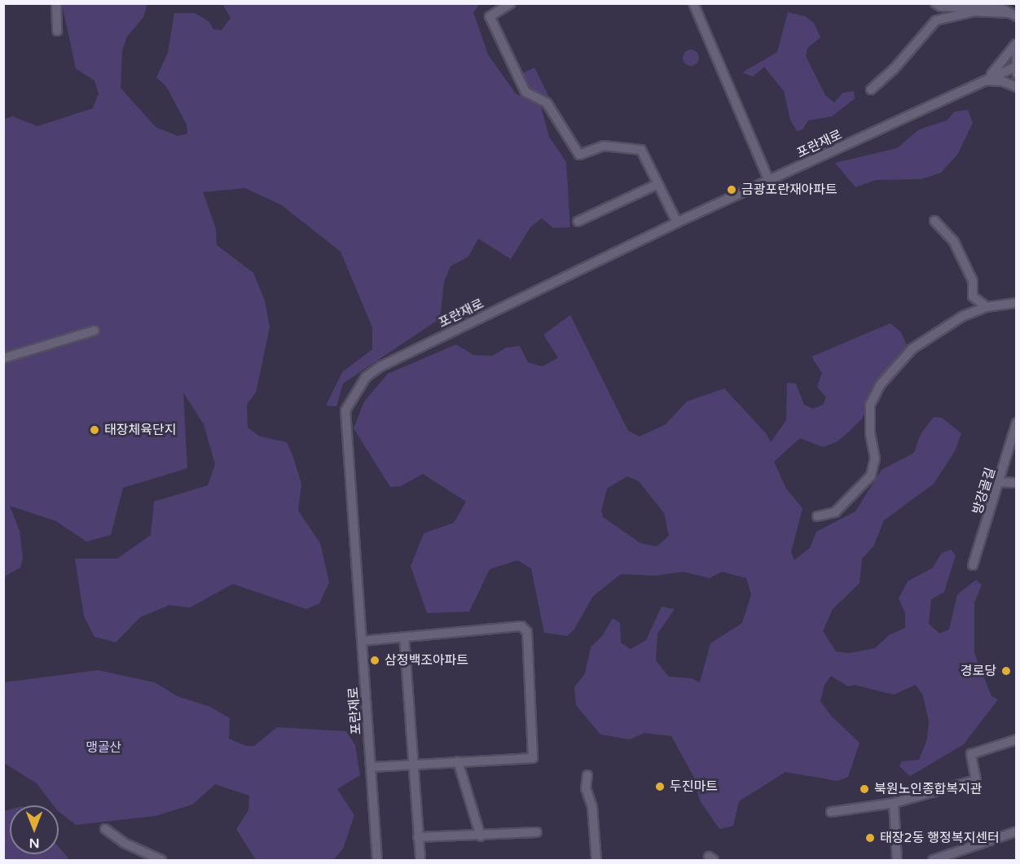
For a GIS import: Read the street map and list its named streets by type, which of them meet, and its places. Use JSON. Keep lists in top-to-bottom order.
{
  "streets": {
    "street": ["포란재로", "방강골길"]
  },
  "parks": ["맹골산"],
  "places": [
    "금광포란재아파트",
    "태장체육단지",
    "삼정백조아파트",
    "경로당",
    "두진마트",
    "북원노인종합복지관",
    "태장2동 행정복지센터"
  ],
  "north": "bottom"
}
